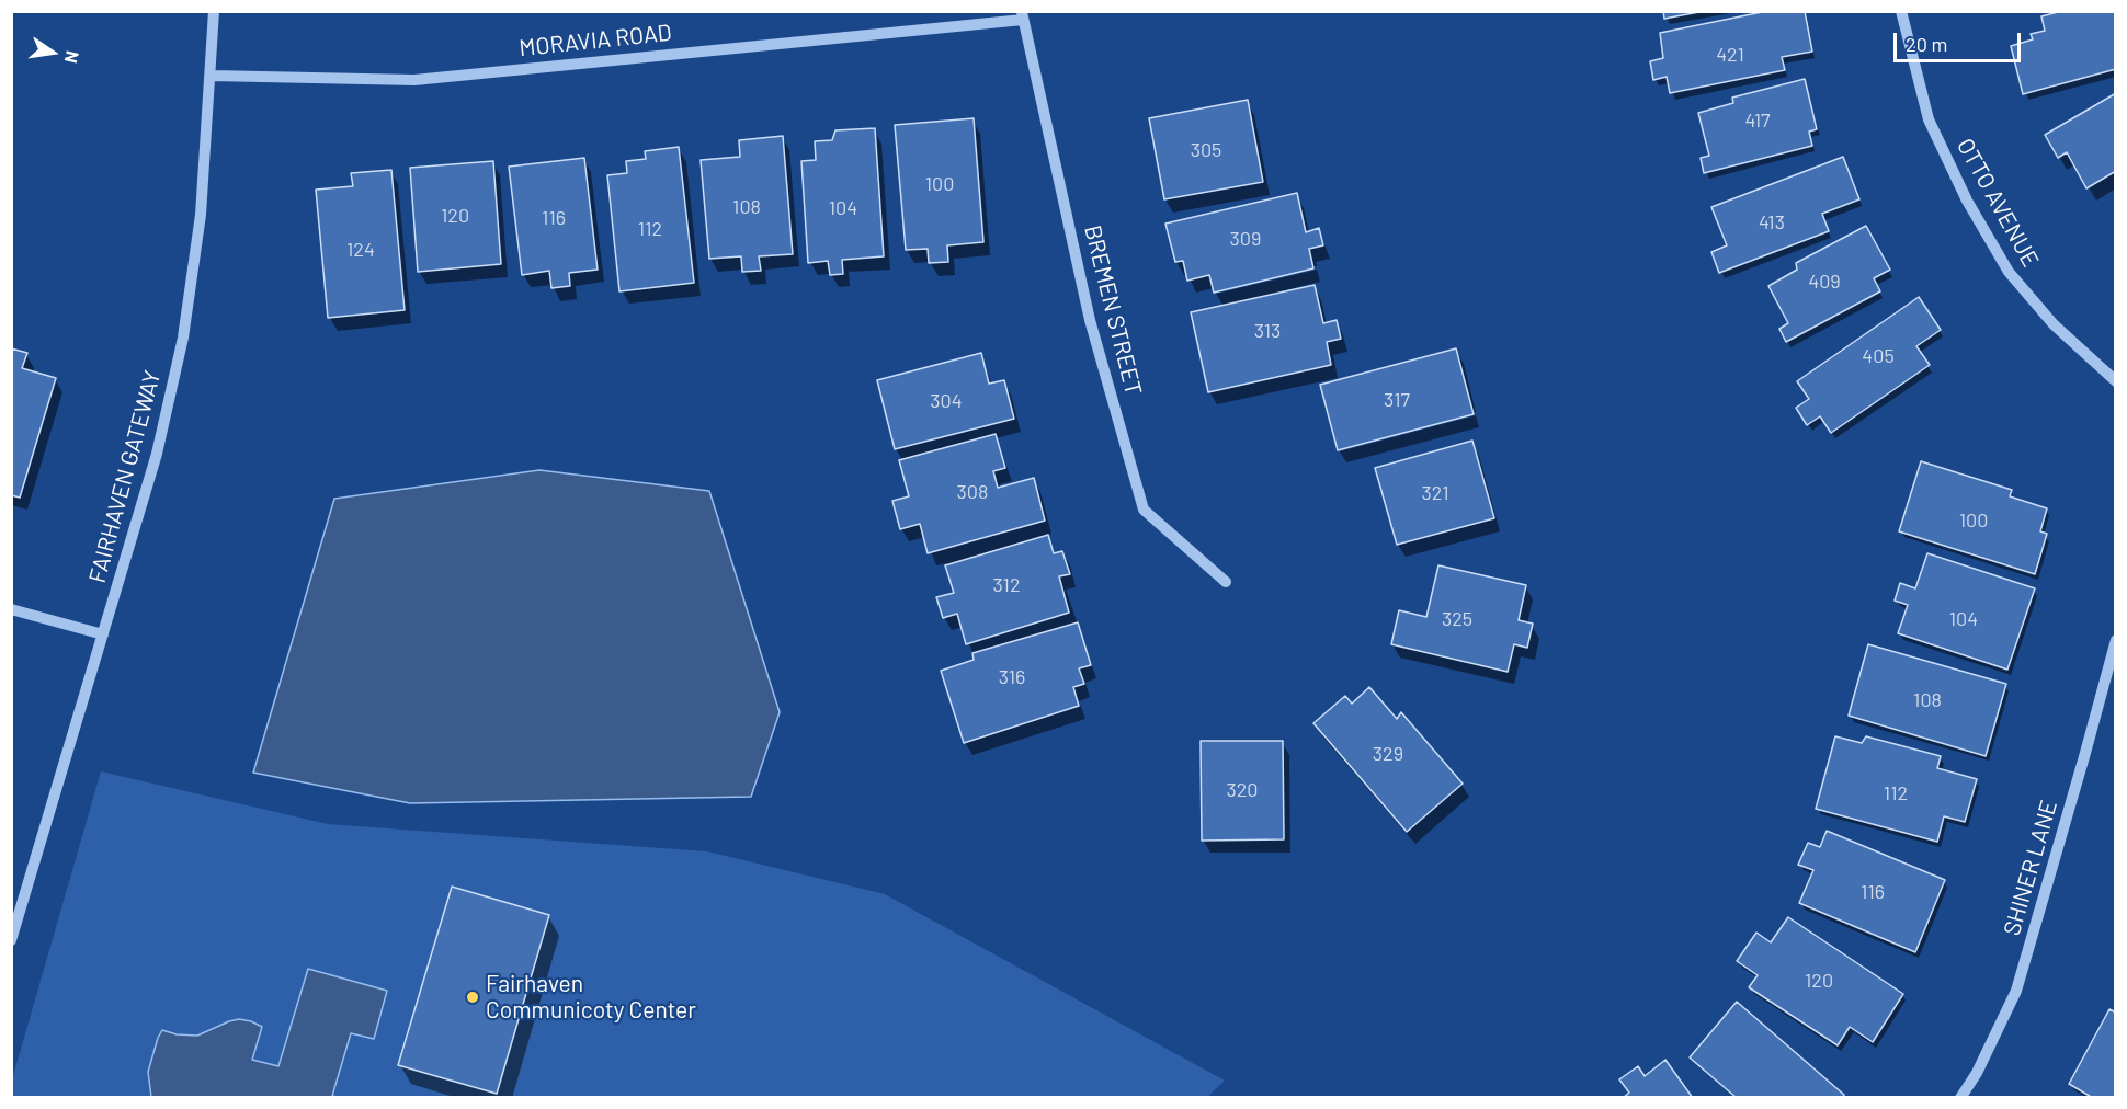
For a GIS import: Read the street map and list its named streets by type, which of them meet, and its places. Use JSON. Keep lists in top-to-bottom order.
{
  "streets": {
    "street": [
      "MORAVIA ROAD",
      "OTTO AVENUE",
      "BREMEN STREET",
      "FAIRHAVEN GATEWAY",
      "SHINER LANE"
    ]
  },
  "crossings": [
    ["MORAVIA ROAD", "BREMEN STREET"],
    ["MORAVIA ROAD", "FAIRHAVEN GATEWAY"]
  ],
  "places": ["Fairhaven Communicoty Center"],
  "house_numbers": [
    "421",
    "417",
    "305",
    "100",
    "108",
    "104",
    "120",
    "116",
    "413",
    "112",
    "309",
    "124",
    "409",
    "313",
    "405",
    "317",
    "304",
    "308",
    "321",
    "100",
    "312",
    "325",
    "104",
    "316",
    "108",
    "329",
    "320",
    "112",
    "116",
    "120"
  ],
  "scale_bar": "20 m",
  "north": "right"
}
